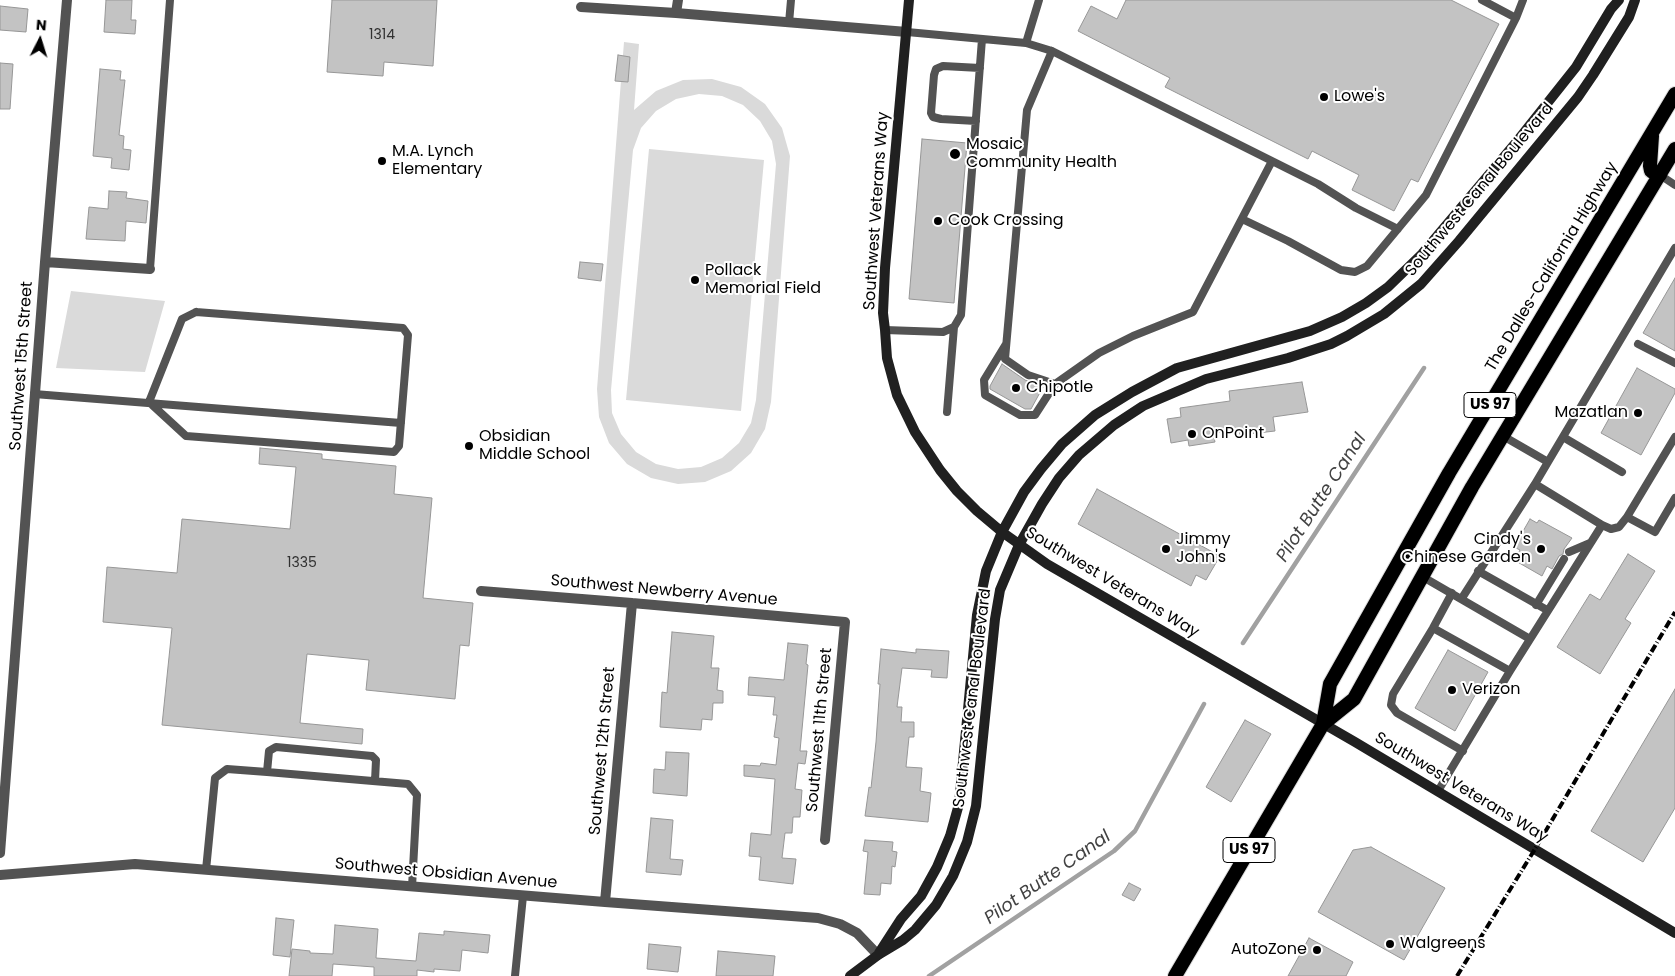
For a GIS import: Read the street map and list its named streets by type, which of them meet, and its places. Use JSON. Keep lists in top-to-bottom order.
{
  "streets": {
    "highway": ["The Dalles-California Highway", "US 97"],
    "main road": ["Southwest Canal Boulevard", "Southwest Veterans Way"],
    "street": [
      "Southwest 15th Street",
      "Southwest Newberry Avenue",
      "Southwest 11th Street",
      "Southwest 12th Street",
      "Southwest Obsidian Avenue"
    ]
  },
  "crossings": [
    ["Southwest Canal Boulevard", "Southwest Veterans Way"],
    ["Southwest Canal Boulevard", "Southwest Obsidian Avenue"],
    ["Southwest Veterans Way", "The Dalles-California Highway"],
    ["Southwest Newberry Avenue", "Southwest 11th Street"],
    ["Southwest Newberry Avenue", "Southwest 12th Street"],
    ["Southwest 12th Street", "Southwest Obsidian Avenue"]
  ],
  "water": ["Pilot Butte Canal"],
  "places": [
    "Lowe's",
    "Mosaic Community Health",
    "M.A. Lynch Elementary",
    "Cook Crossing",
    "Pollack Memorial Field",
    "Chipotle",
    "Mazatlan",
    "OnPoint",
    "Obsidian Middle School",
    "Jimmy John's",
    "Cindy's Chinese Garden",
    "Verizon",
    "Walgreens",
    "AutoZone"
  ],
  "house_numbers": ["1314", "1335"],
  "north": "top"
}
